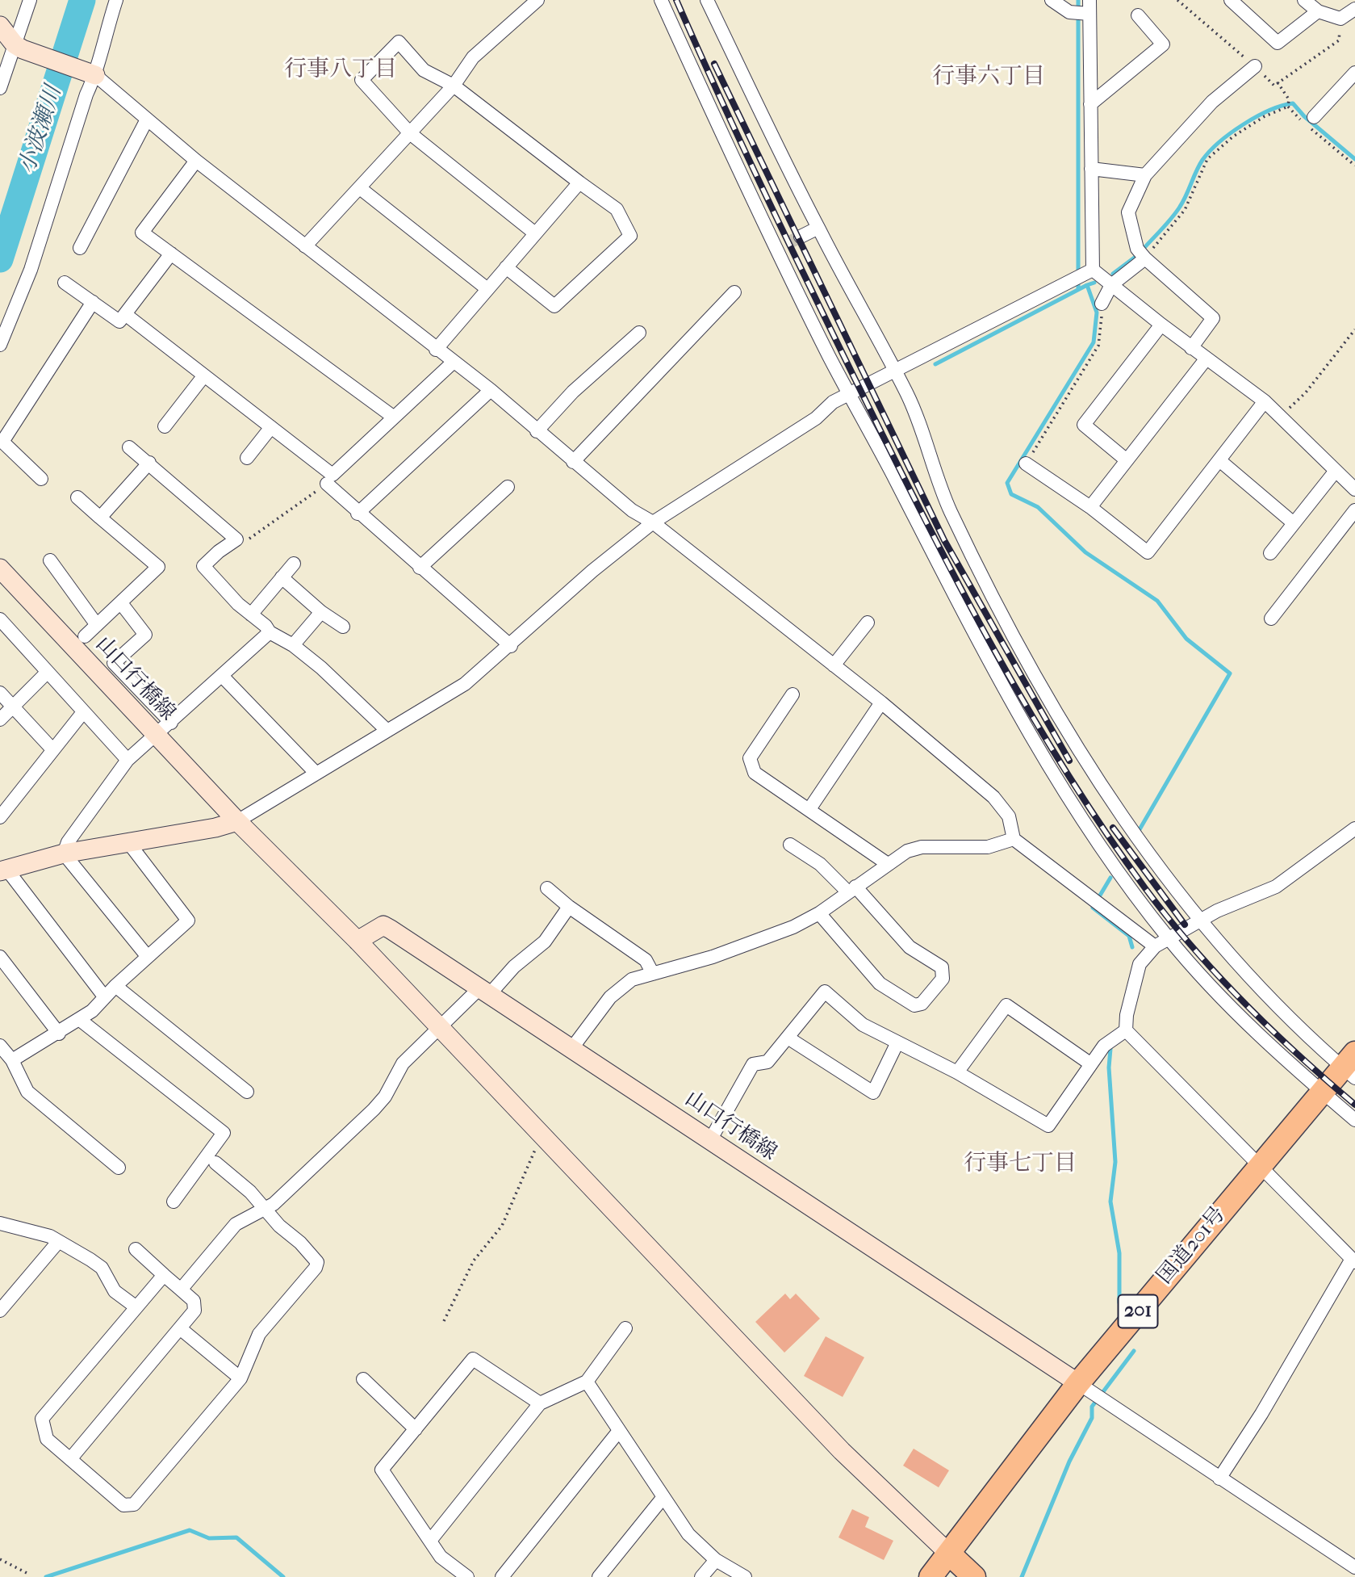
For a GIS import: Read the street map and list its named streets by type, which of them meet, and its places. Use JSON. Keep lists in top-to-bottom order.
{
  "streets": {
    "highway": ["国道201号", "201"],
    "main road": ["山口行橋線"]
  },
  "crossings": [
    ["山口行橋線", "国道201号"]
  ],
  "districts": ["行事八丁目", "行事六丁目", "行事七丁目"],
  "water": ["小波瀬川"]
}
